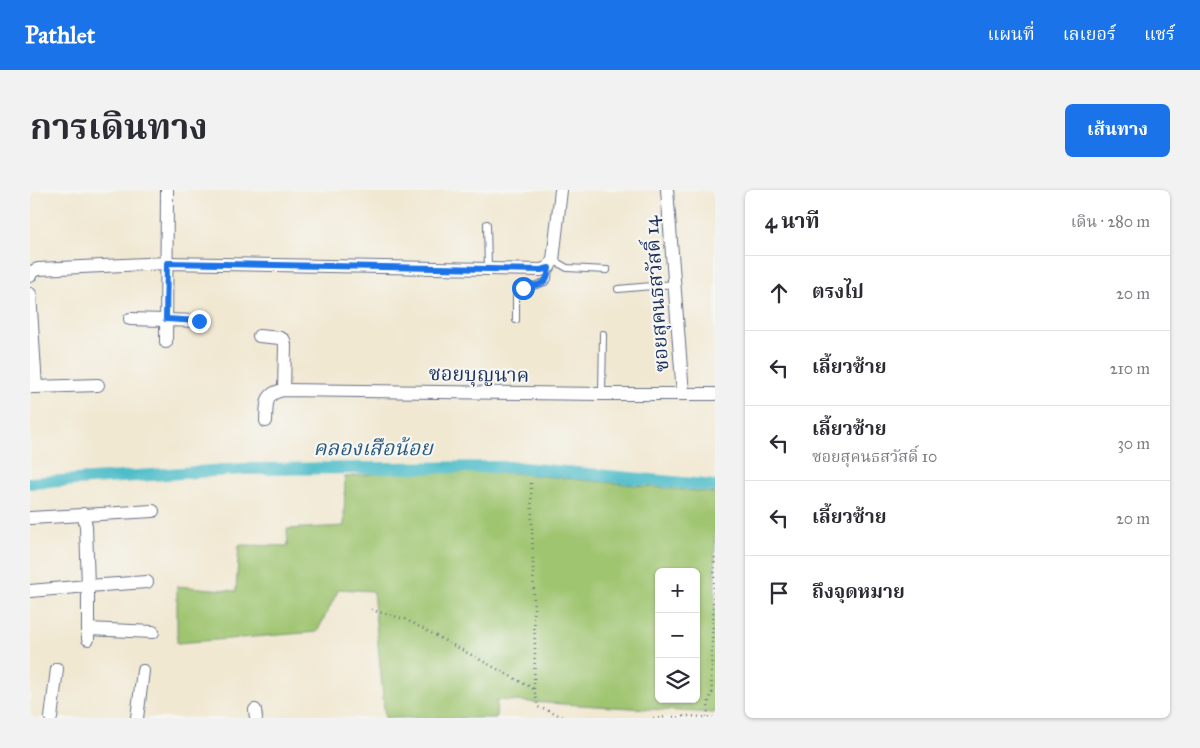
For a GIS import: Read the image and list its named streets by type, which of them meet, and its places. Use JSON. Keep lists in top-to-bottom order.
{
  "streets": {
    "street": ["ซอยสุคนธสวัสดิ์ 14", "ซอยบุญนาค"]
  },
  "crossings": [
    ["ซอยสุคนธสวัสดิ์ 14", "ซอยบุญนาค"]
  ],
  "water": ["คลองเสือน้อย"],
  "page": {
    "header": "Pathlet",
    "nav": ["แผนที่", "เลเยอร์", "แชร์"],
    "title": "การเดินทาง",
    "buttons": "เส้นทาง",
    "heading": ["4 นาที", "เดิน · 280 m"],
    "list": [
      ["ตรงไป", "20 m"],
      ["เลี้ยวซ้าย", "210 m"],
      ["เลี้ยวซ้าย", "ซอยสุคนธสวัสดิ์ 10", "30 m"],
      ["เลี้ยวซ้าย", "20 m"],
      "ถึงจุดหมาย"
    ],
    "map_buttons": ["+", "−"]
  }
}
